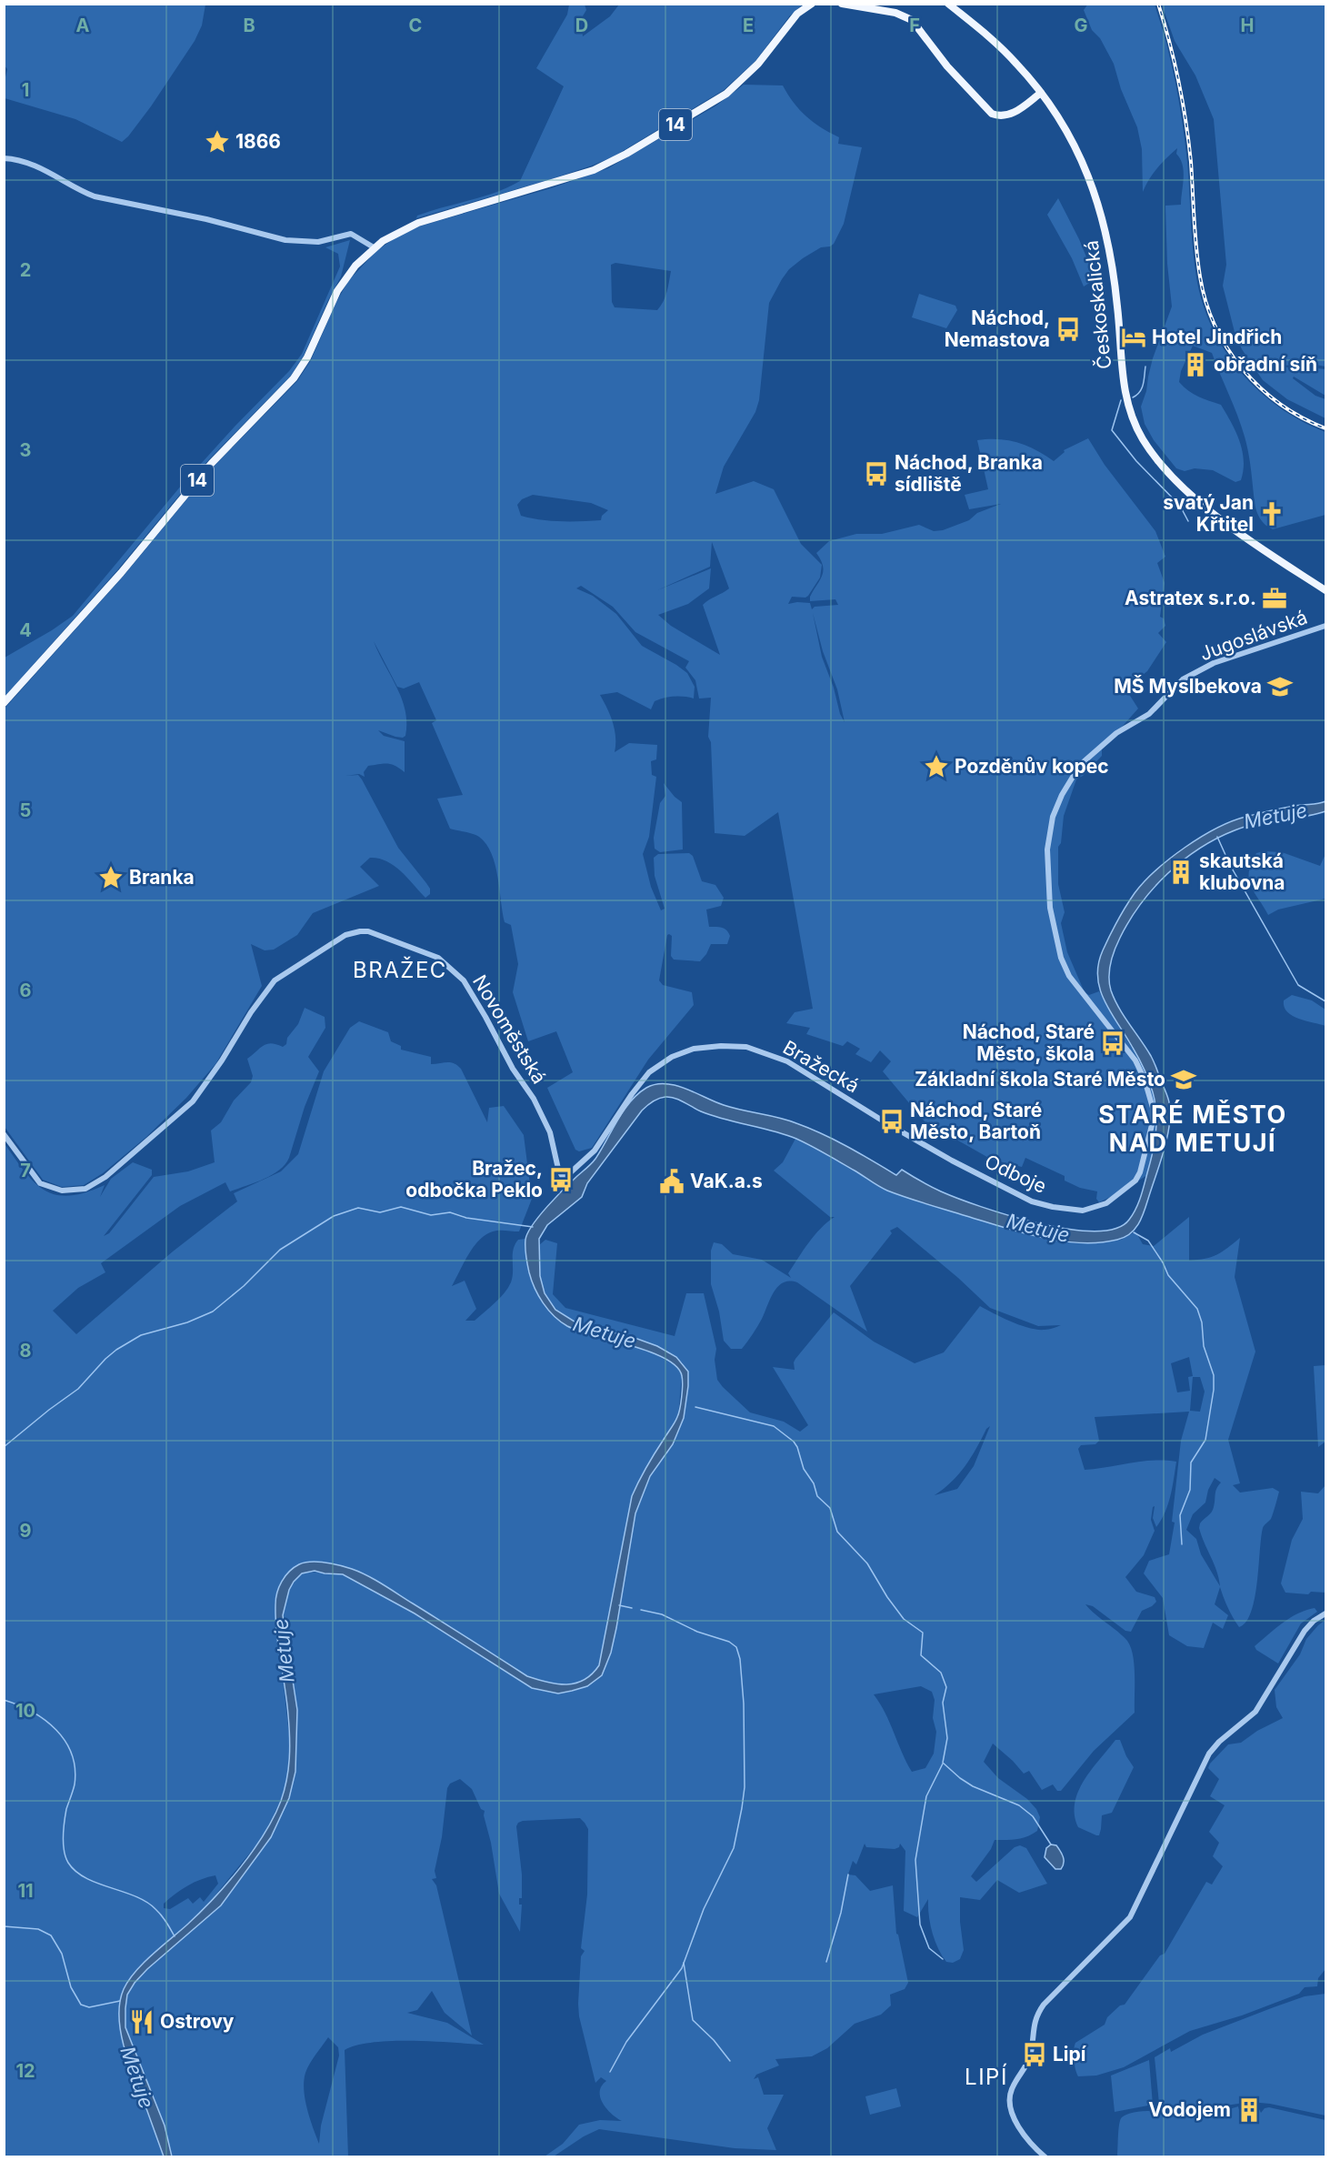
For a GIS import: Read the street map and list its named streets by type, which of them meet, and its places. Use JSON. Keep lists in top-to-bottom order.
{
  "streets": {
    "main road": ["14", "Českoskalická"],
    "street": [
      "Jugoslávská",
      "Novoměstská",
      "Bražecká",
      "Odboje"
    ]
  },
  "crossings": [
    ["Jugoslávská", "Odboje"],
    ["Novoměstská", "Bražecká"],
    ["Bražecká", "Odboje"]
  ],
  "districts": ["BRAŽEC", "STARÉ MĚSTO NAD METUJÍ", "LIPÍ"],
  "water": ["Metuje"],
  "places": {
    "place": ["1866", "Pozděnův kopec", "Branka"],
    "bus stop": [
      "Náchod, Nemastova",
      "Náchod, Branka sídliště",
      "Náchod, Staré Město, škola",
      "Náchod, Staré Město, Bartoň",
      "Bražec, odbočka Peklo",
      "Lipí"
    ],
    "hotel": ["Hotel Jindřich"],
    "building": ["obřadní síň", "skautská klubovna", "Vodojem"],
    "church": ["svatý Jan Křtitel"],
    "office": ["Astratex s.r.o."],
    "school or university": ["MŠ Myslbekova", "Základní škola Staré Město"],
    "public building": ["VaK.a.s"],
    "restaurant": ["Ostrovy"]
  },
  "grid": {
    "columns": [
      "A",
      "B",
      "C",
      "D",
      "E",
      "F",
      "G",
      "H"
    ],
    "rows": [
      "1",
      "2",
      "3",
      "4",
      "5",
      "6",
      "7",
      "8",
      "9",
      "10",
      "11",
      "12"
    ]
  }
}
